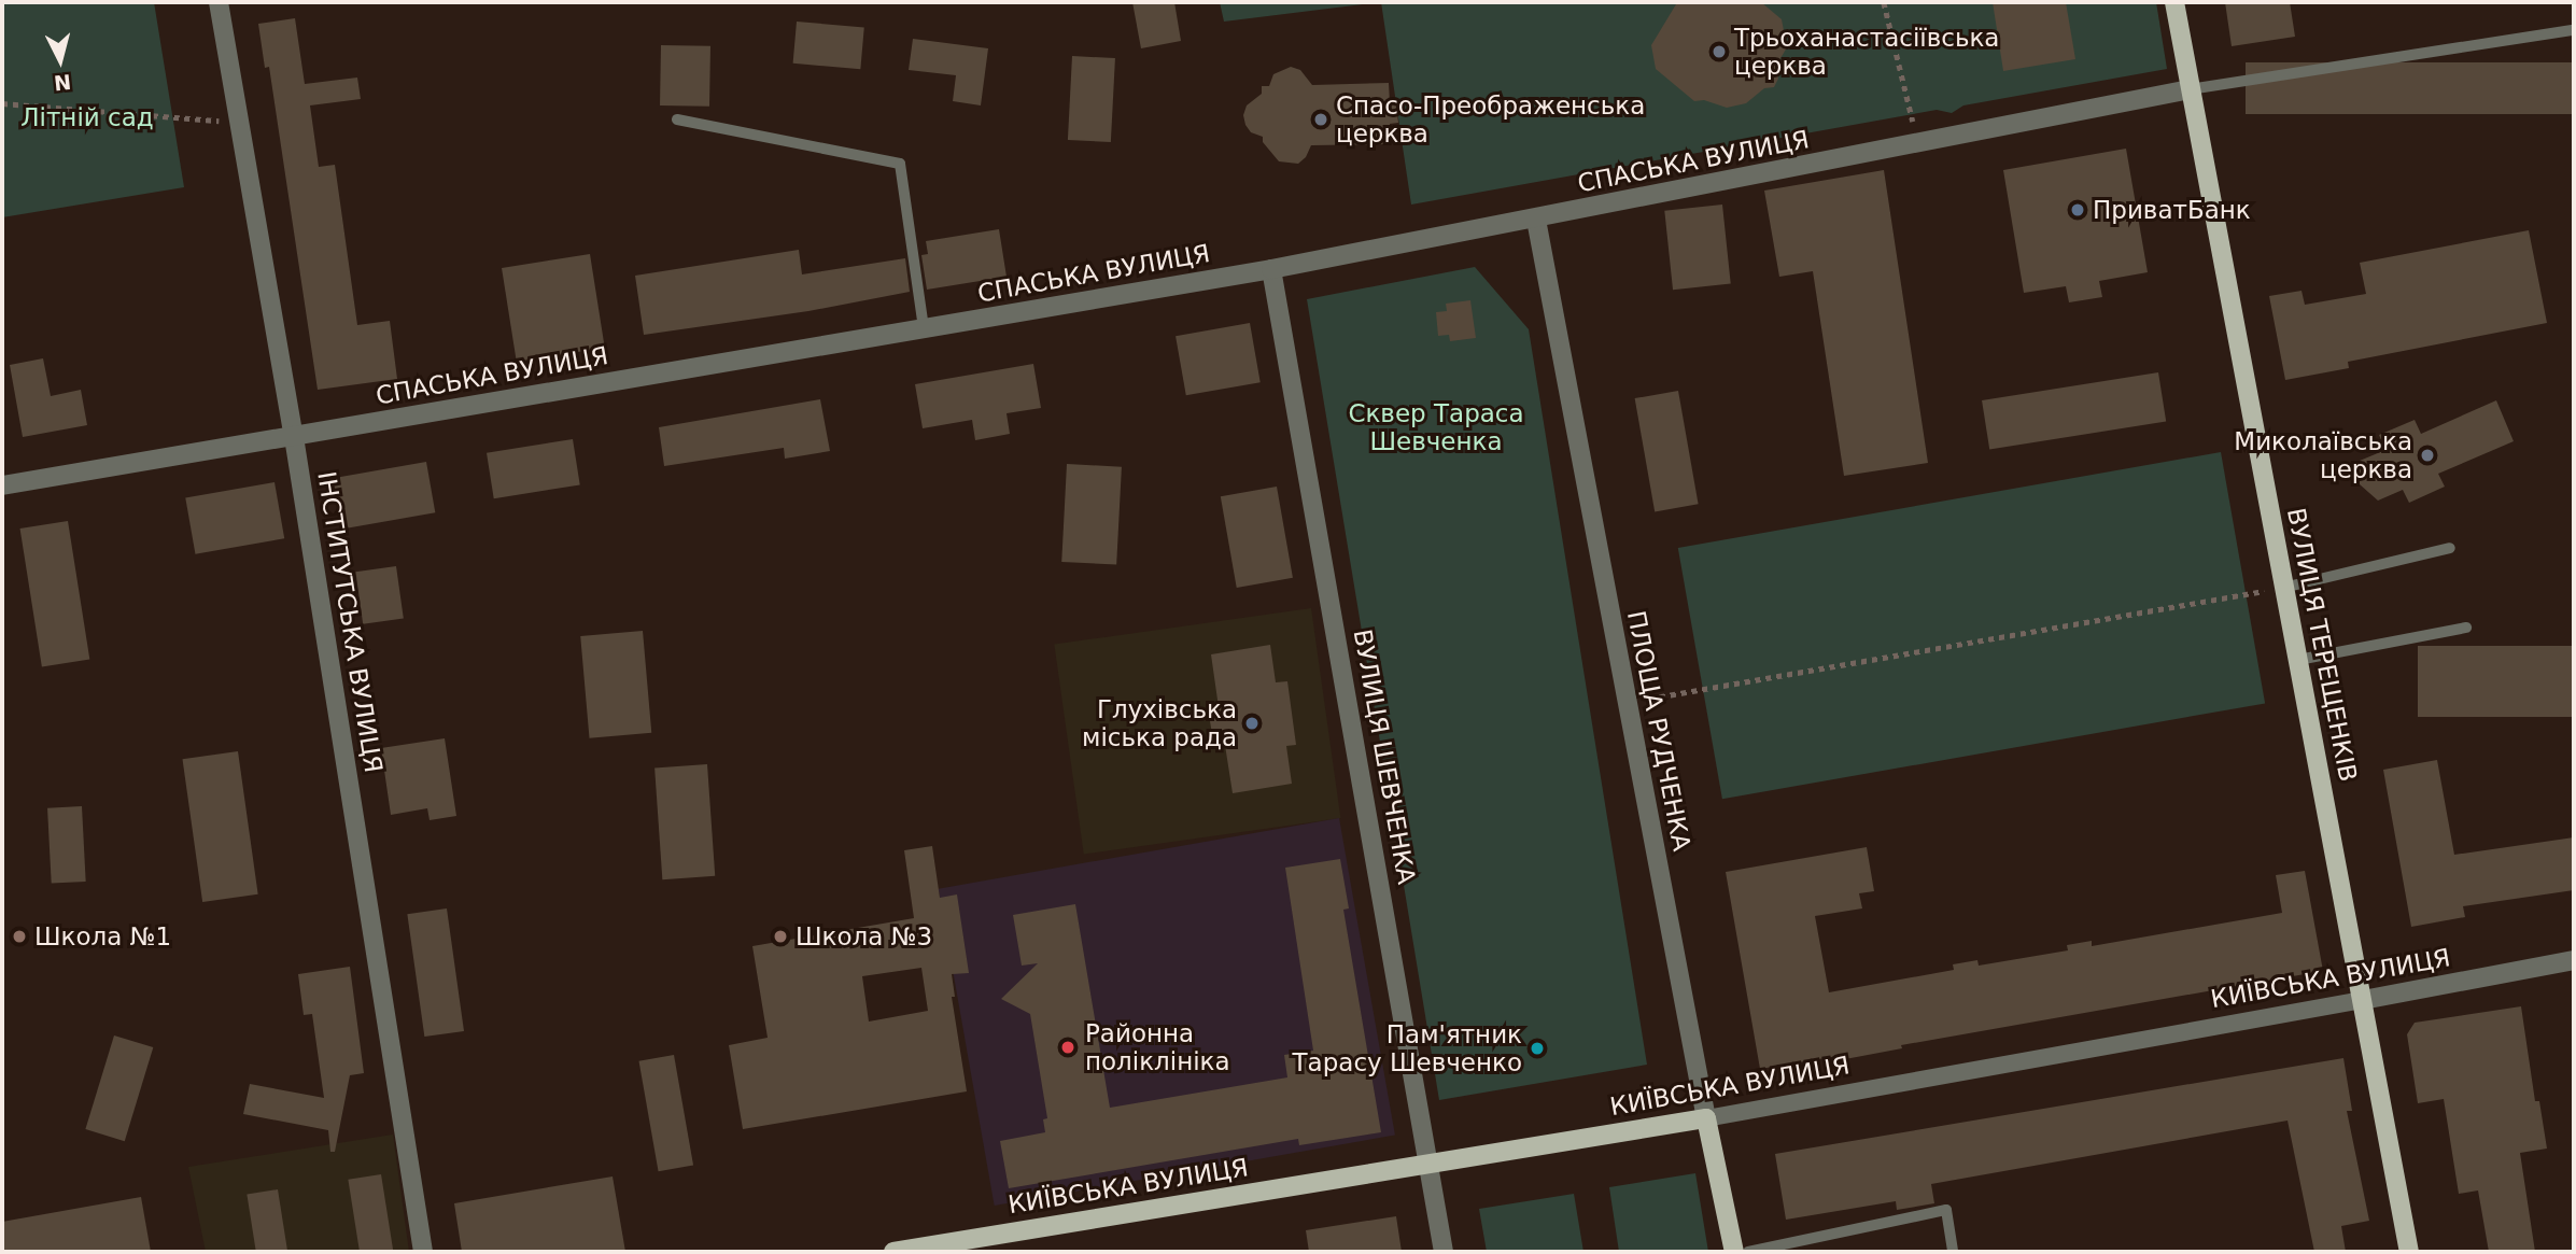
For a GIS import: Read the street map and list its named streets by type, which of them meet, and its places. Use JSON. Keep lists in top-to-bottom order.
{
  "streets": {
    "main road": ["ВУЛИЦЯ ТЕРЕЩЕНКІВ", "ПЛОЩА РУДЧЕНКА", "КИЇВСЬКА ВУЛИЦЯ"],
    "street": ["СПАСЬКА ВУЛИЦЯ", "ІНСТИТУТСЬКА ВУЛИЦЯ", "ВУЛИЦЯ ШЕВЧЕНКА"]
  },
  "crossings": [
    ["СПАСЬКА ВУЛИЦЯ", "ІНСТИТУТСЬКА ВУЛИЦЯ"],
    ["СПАСЬКА ВУЛИЦЯ", "ВУЛИЦЯ ТЕРЕЩЕНКІВ"],
    ["СПАСЬКА ВУЛИЦЯ", "ПЛОЩА РУДЧЕНКА"],
    ["СПАСЬКА ВУЛИЦЯ", "ВУЛИЦЯ ШЕВЧЕНКА"],
    ["ВУЛИЦЯ ТЕРЕЩЕНКІВ", "КИЇВСЬКА ВУЛИЦЯ"],
    ["ПЛОЩА РУДЧЕНКА", "КИЇВСЬКА ВУЛИЦЯ"],
    ["ВУЛИЦЯ ШЕВЧЕНКА", "КИЇВСЬКА ВУЛИЦЯ"]
  ],
  "parks": ["Літній сад", "Сквер Тараса Шевченка"],
  "places": [
    "Трьоханастасіївська церква",
    "Спасо-Преображенська церква",
    "ПриватБанк",
    "Миколаївська церква",
    "Глухівська міська рада",
    "Школа №1",
    "Школа №3",
    "Районна поліклініка",
    "Пам'ятник Тарасу Шевченко"
  ],
  "north": "bottom"
}
